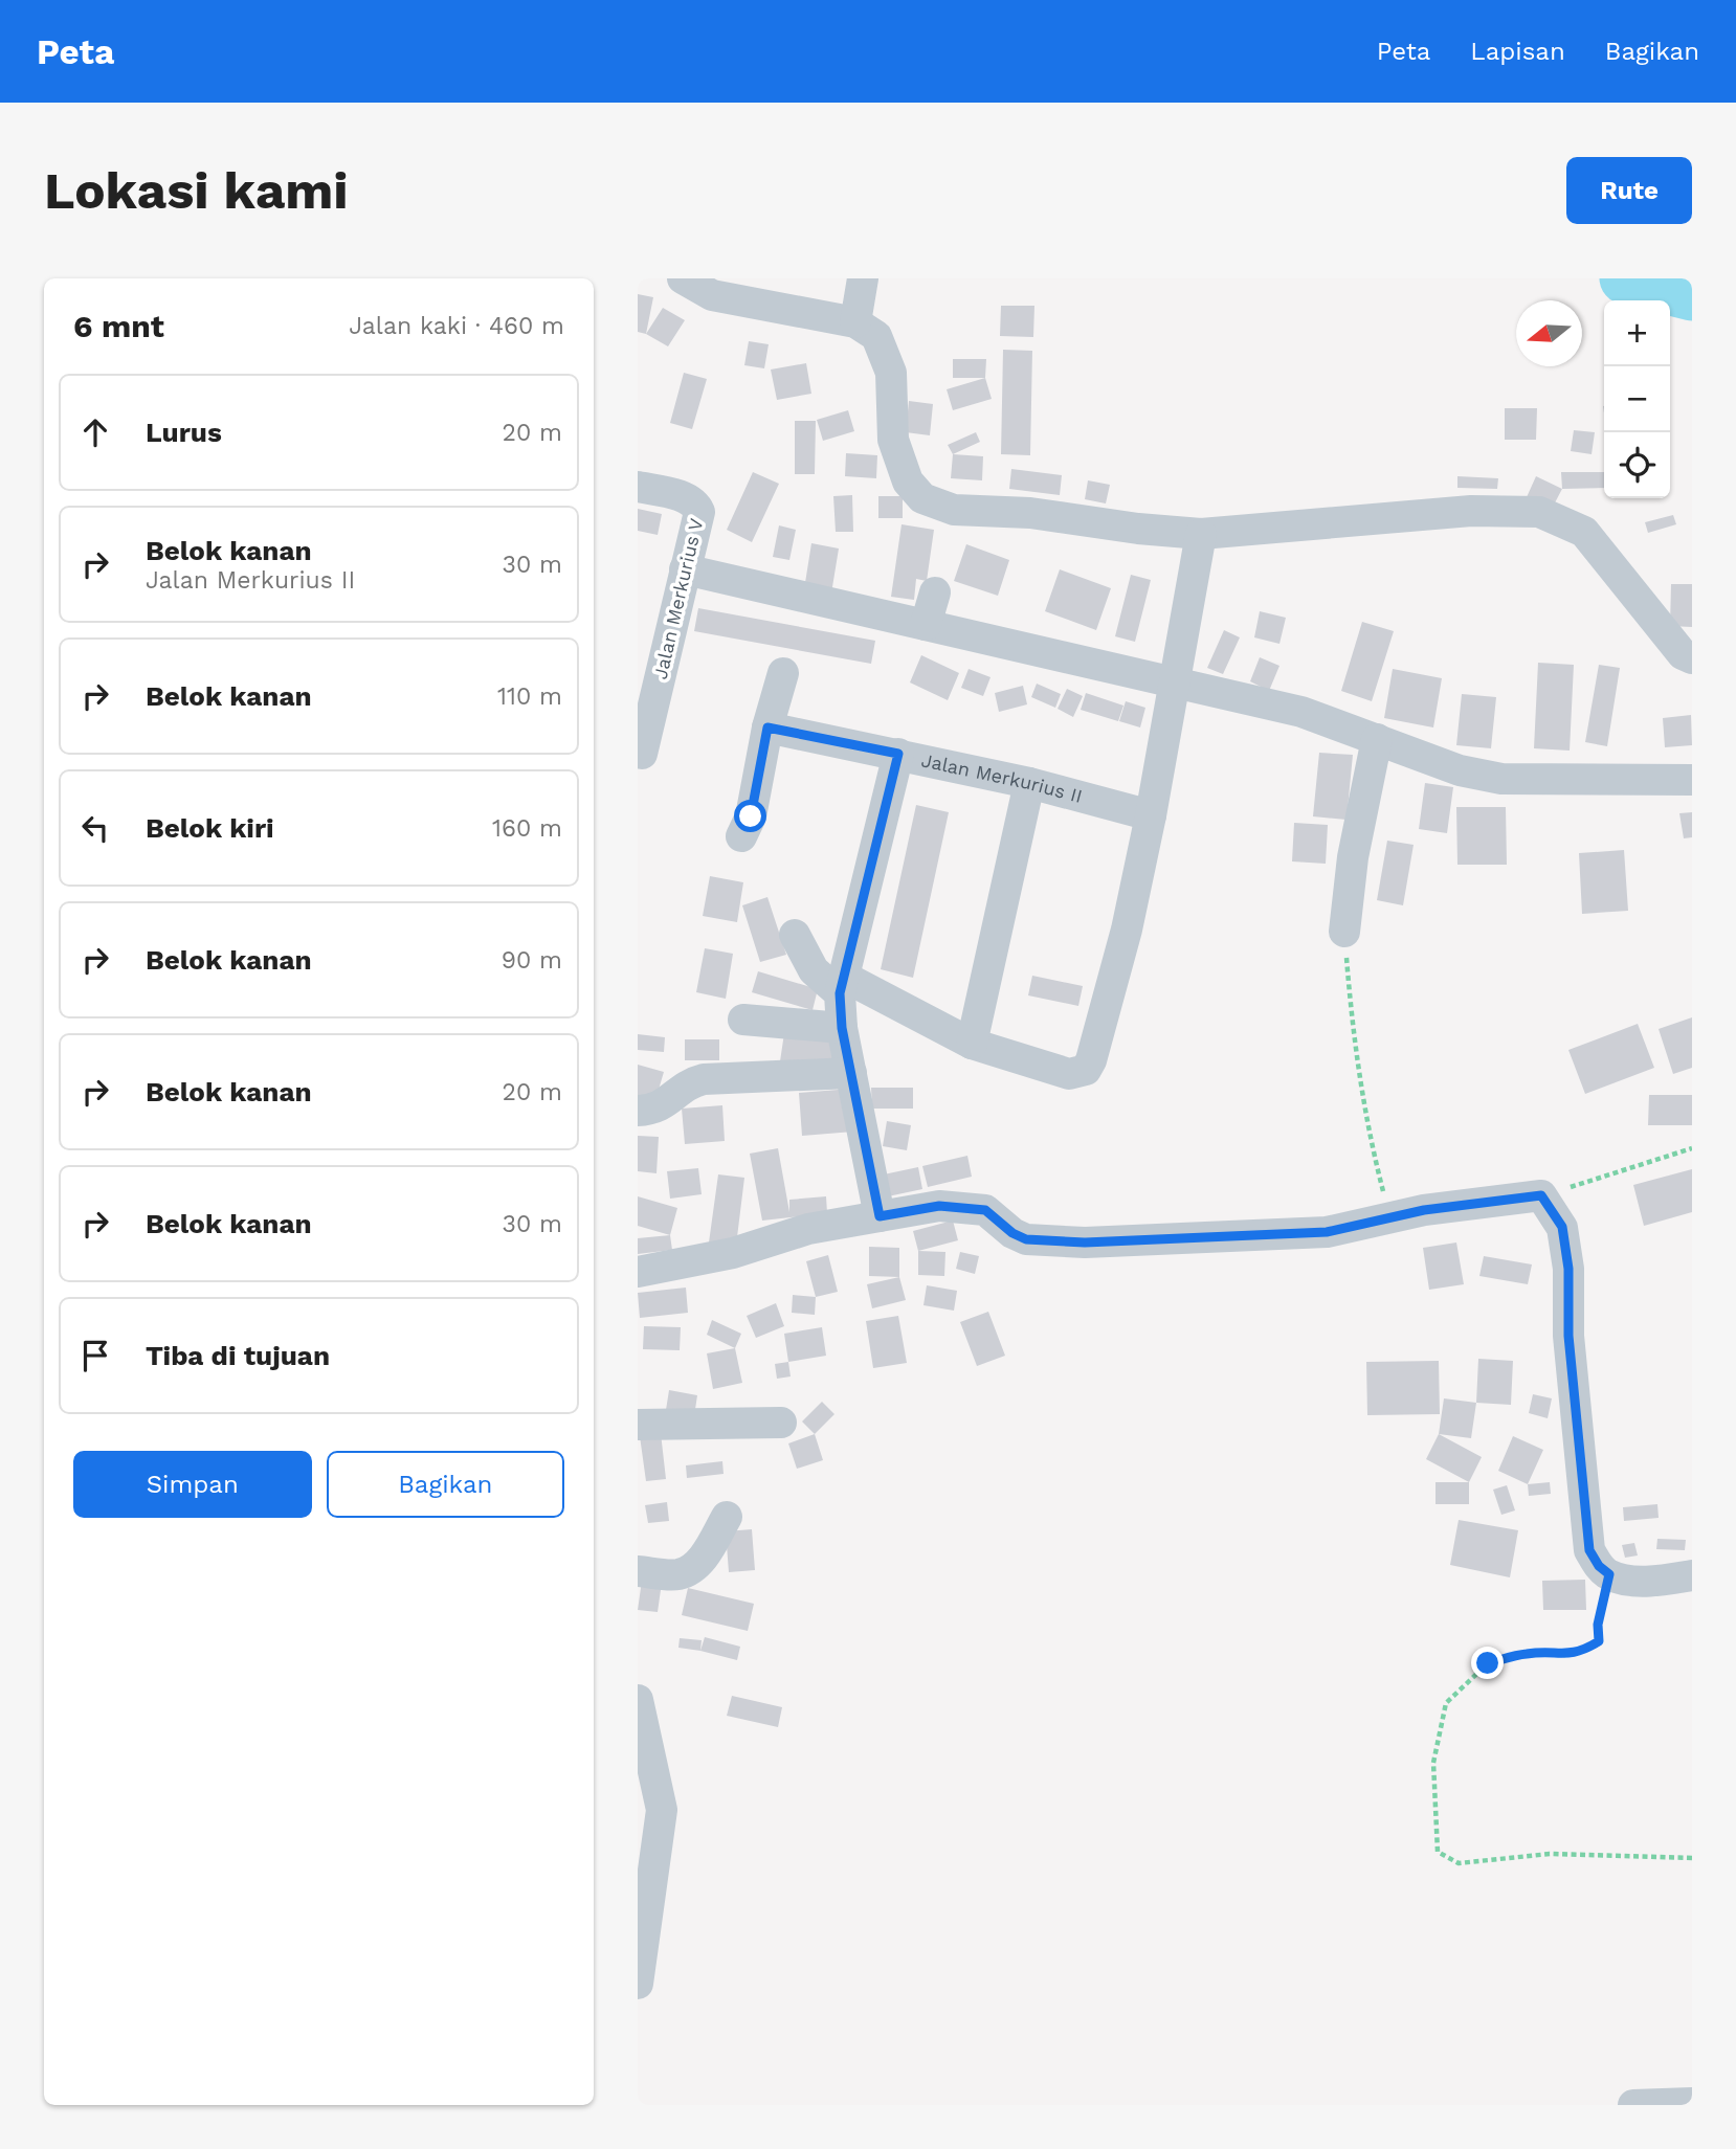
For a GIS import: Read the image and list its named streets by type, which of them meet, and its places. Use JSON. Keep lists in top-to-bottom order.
{
  "streets": {
    "street": ["Jalan Merkurius V", "Jalan Merkurius II"]
  },
  "north": "left",
  "page": {
    "header": "Peta",
    "nav": ["Peta", "Lapisan", "Bagikan"],
    "buttons": [
      "Rute",
      ["Simpan", "Bagikan"]
    ],
    "title": "Lokasi kami",
    "heading": ["6 mnt", "Jalan kaki · 460 m"],
    "map_buttons": ["+", "−"],
    "list": [
      ["Lurus", "20 m"],
      ["Belok kanan", "Jalan Merkurius II", "30 m"],
      ["Belok kanan", "110 m"],
      ["Belok kiri", "160 m"],
      ["Belok kanan", "90 m"],
      ["Belok kanan", "20 m"],
      ["Belok kanan", "30 m"],
      "Tiba di tujuan"
    ]
  }
}
